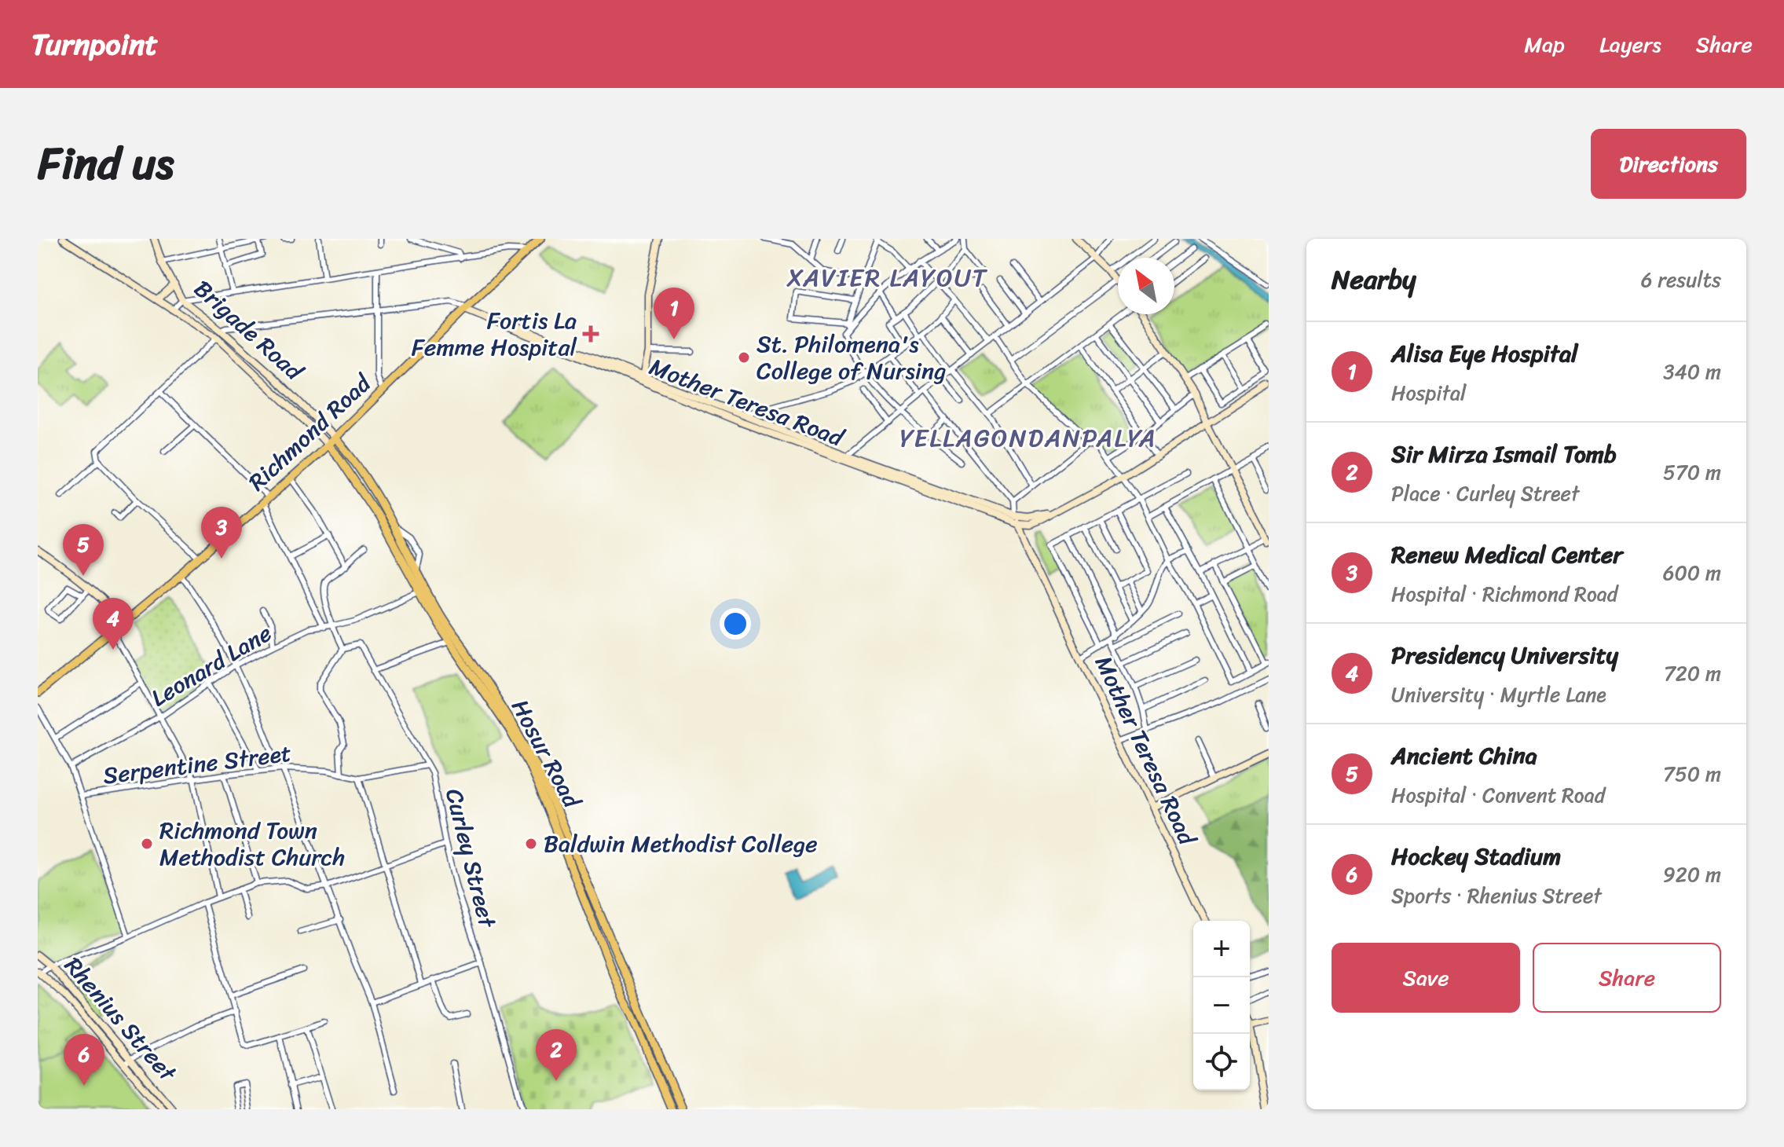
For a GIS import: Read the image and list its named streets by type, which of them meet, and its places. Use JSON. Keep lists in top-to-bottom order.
{
  "streets": {
    "main road": ["Richmond Road", "Hosur Road"],
    "street": [
      "Brigade Road",
      "Mother Teresa Road",
      "Leonard Lane",
      "Serpentine Street",
      "Curley Street",
      "Rhenius Street"
    ]
  },
  "crossings": [
    ["Brigade Road", "Richmond Road"],
    ["Brigade Road", "Hosur Road"],
    ["Mother Teresa Road", "Richmond Road"],
    ["Richmond Road", "Hosur Road"],
    ["Leonard Lane", "Hosur Road"],
    ["Serpentine Street", "Curley Street"]
  ],
  "districts": ["XAVIER LAYOUT", "YELLAGONDANPALYA"],
  "places": {
    "health": ["Fortis La Femme Hospital"],
    "other": ["St. Philomena's College of Nursing", "Richmond Town Methodist Church", "Baldwin Methodist College"]
  },
  "north": "top left",
  "page": {
    "header": "Turnpoint",
    "nav": ["Map", "Layers", "Share"],
    "title": "Find us",
    "buttons": [
      "Directions",
      ["Save", "Share"]
    ],
    "heading": ["Nearby", "6 results"],
    "pins": [
      "1",
      "3",
      "5",
      "4",
      "2",
      "6"
    ],
    "list": [
      {
        "mark": "1",
        "name": "Alisa Eye Hospital",
        "note": "Hospital",
        "value": "340 m"
      },
      {
        "mark": "2",
        "name": "Sir Mirza Ismail Tomb",
        "note": "Place · Curley Street",
        "value": "570 m"
      },
      {
        "mark": "3",
        "name": "Renew Medical Center",
        "note": "Hospital · Richmond Road",
        "value": "600 m"
      },
      {
        "mark": "4",
        "name": "Presidency University",
        "note": "University · Myrtle Lane",
        "value": "720 m"
      },
      {
        "mark": "5",
        "name": "Ancient China",
        "note": "Hospital · Convent Road",
        "value": "750 m"
      },
      {
        "mark": "6",
        "name": "Hockey Stadium",
        "note": "Sports · Rhenius Street",
        "value": "920 m"
      }
    ],
    "map_buttons": ["+", "−"]
  }
}
